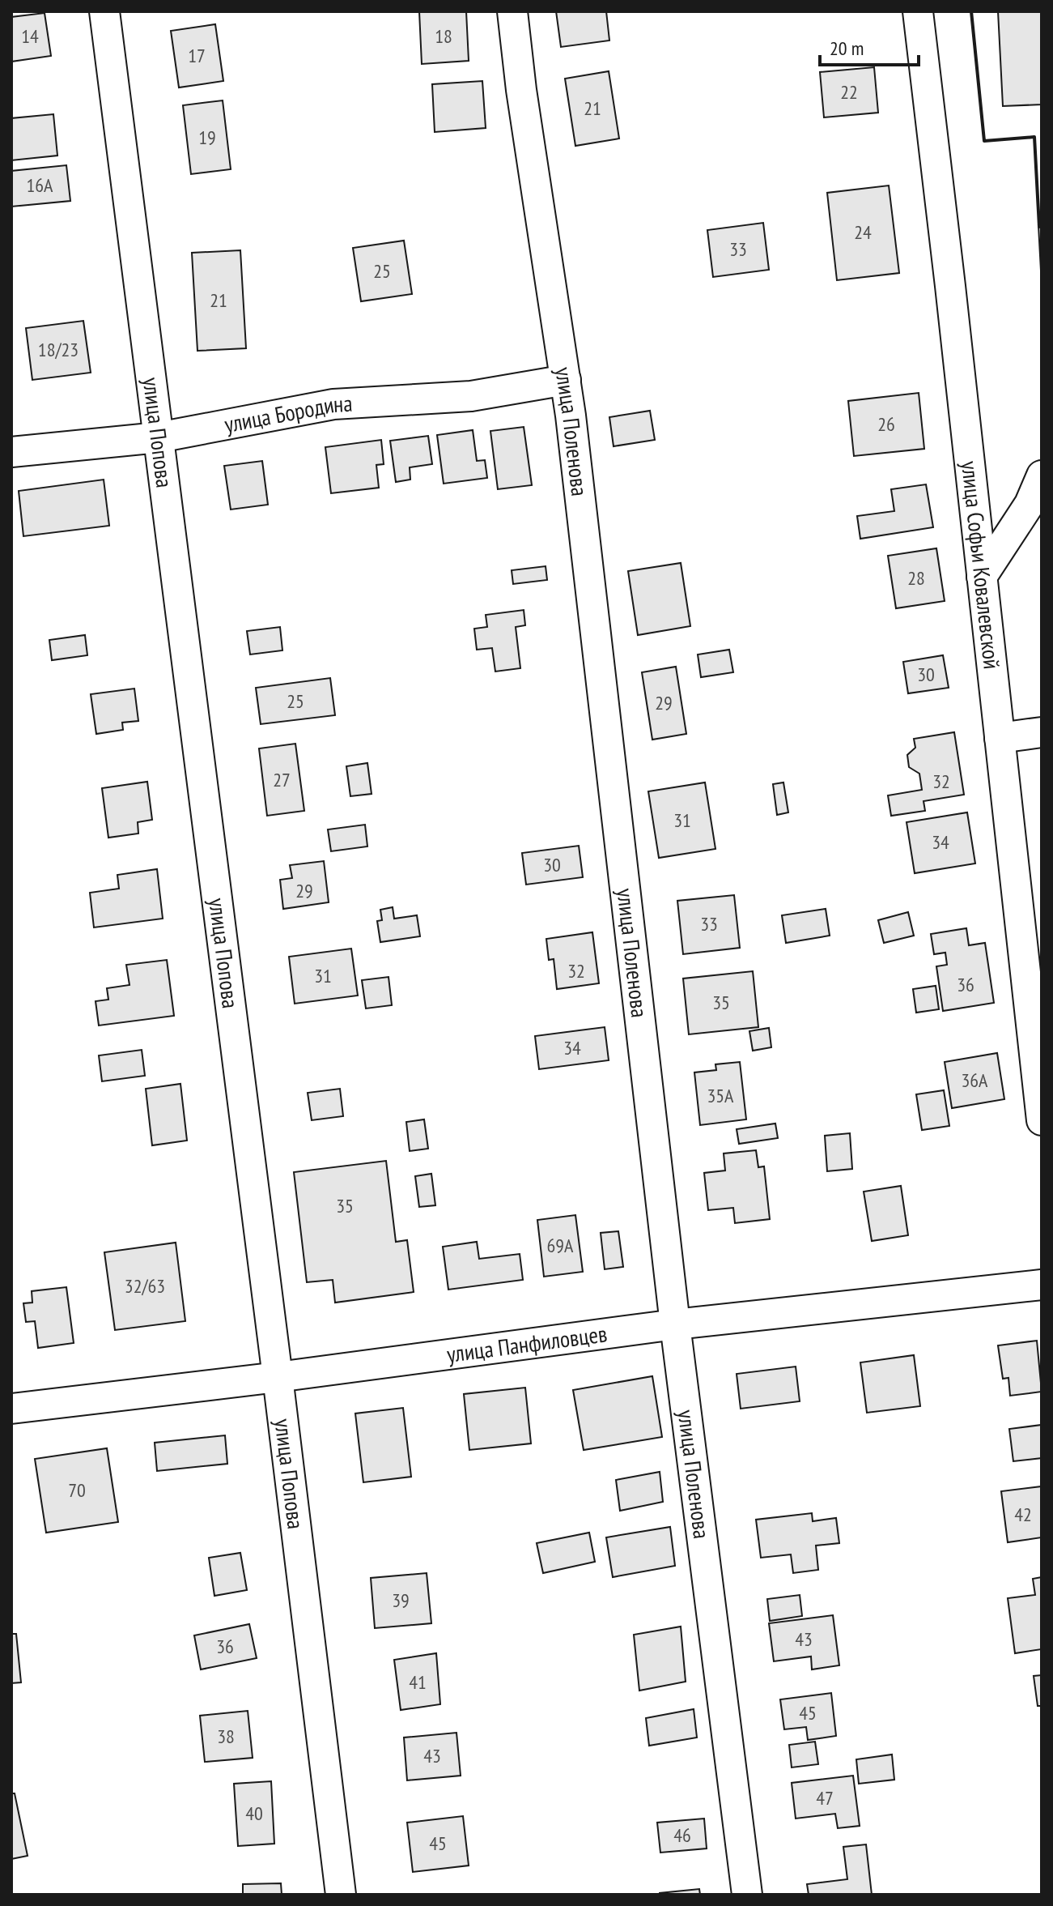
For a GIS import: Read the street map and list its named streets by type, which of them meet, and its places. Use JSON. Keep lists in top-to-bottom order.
{
  "streets": {
    "street": [
      "улица Бородина",
      "улица Поленова",
      "улица Попова",
      "улица Софьи Ковалевской",
      "улица Панфиловцев"
    ]
  },
  "crossings": [
    ["улица Бородина", "улица Поленова"],
    ["улица Бородина", "улица Попова"],
    ["улица Поленова", "улица Панфиловцев"],
    ["улица Попова", "улица Панфиловцев"]
  ],
  "house_numbers": [
    "14",
    "18",
    "17",
    "22",
    "21",
    "19",
    "16А",
    "24",
    "33",
    "25",
    "21",
    "18/23",
    "26",
    "28",
    "30",
    "25",
    "29",
    "27",
    "32",
    "31",
    "34",
    "30",
    "29",
    "33",
    "32",
    "31",
    "36",
    "35",
    "34",
    "36А",
    "35А",
    "35",
    "69А",
    "32/63",
    "70",
    "42",
    "39",
    "43",
    "36",
    "41",
    "45",
    "38",
    "43",
    "47",
    "40",
    "46",
    "45"
  ],
  "scale_bar": "20 m"
}
